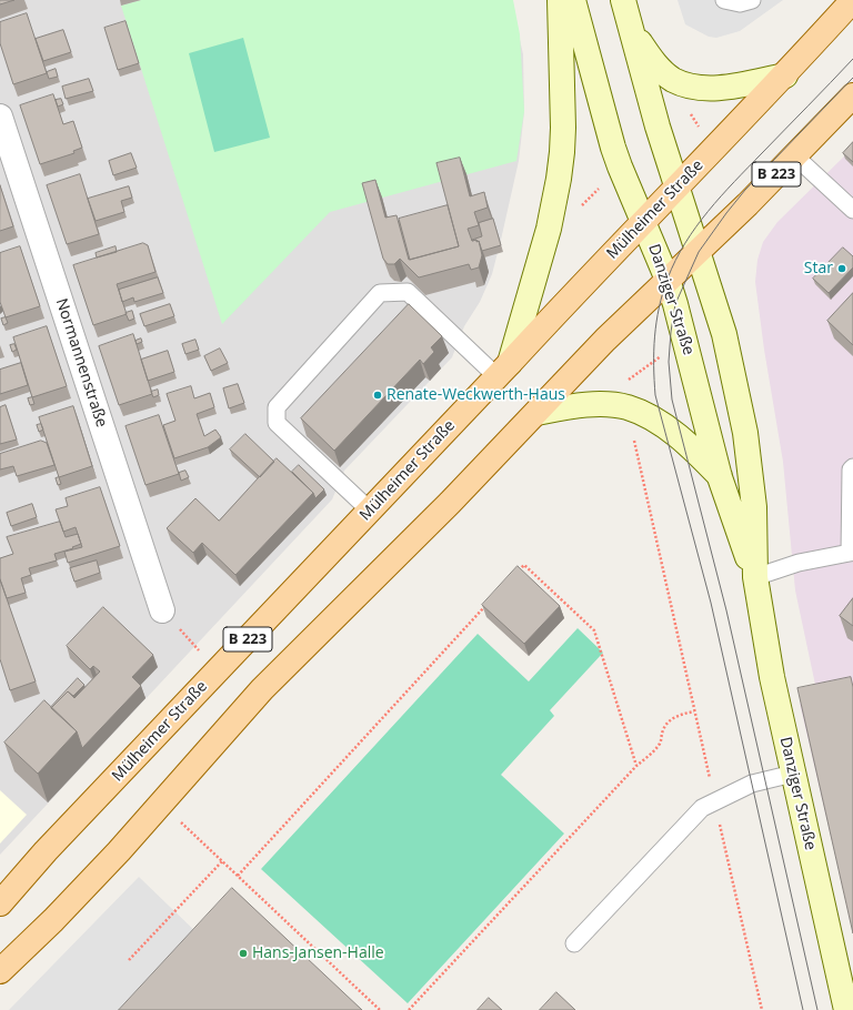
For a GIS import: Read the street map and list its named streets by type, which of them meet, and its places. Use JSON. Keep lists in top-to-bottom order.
{
  "streets": {
    "main road": ["B 223", "Mülheimer Straße", "Danziger Straße"],
    "street": ["Normannenstraße"]
  },
  "crossings": [
    ["B 223", "Danziger Straße"],
    ["Mülheimer Straße", "Danziger Straße"]
  ],
  "places": ["Star", "Renate-Weckwerth-Haus", "Hans-Jansen-Halle"]
}
